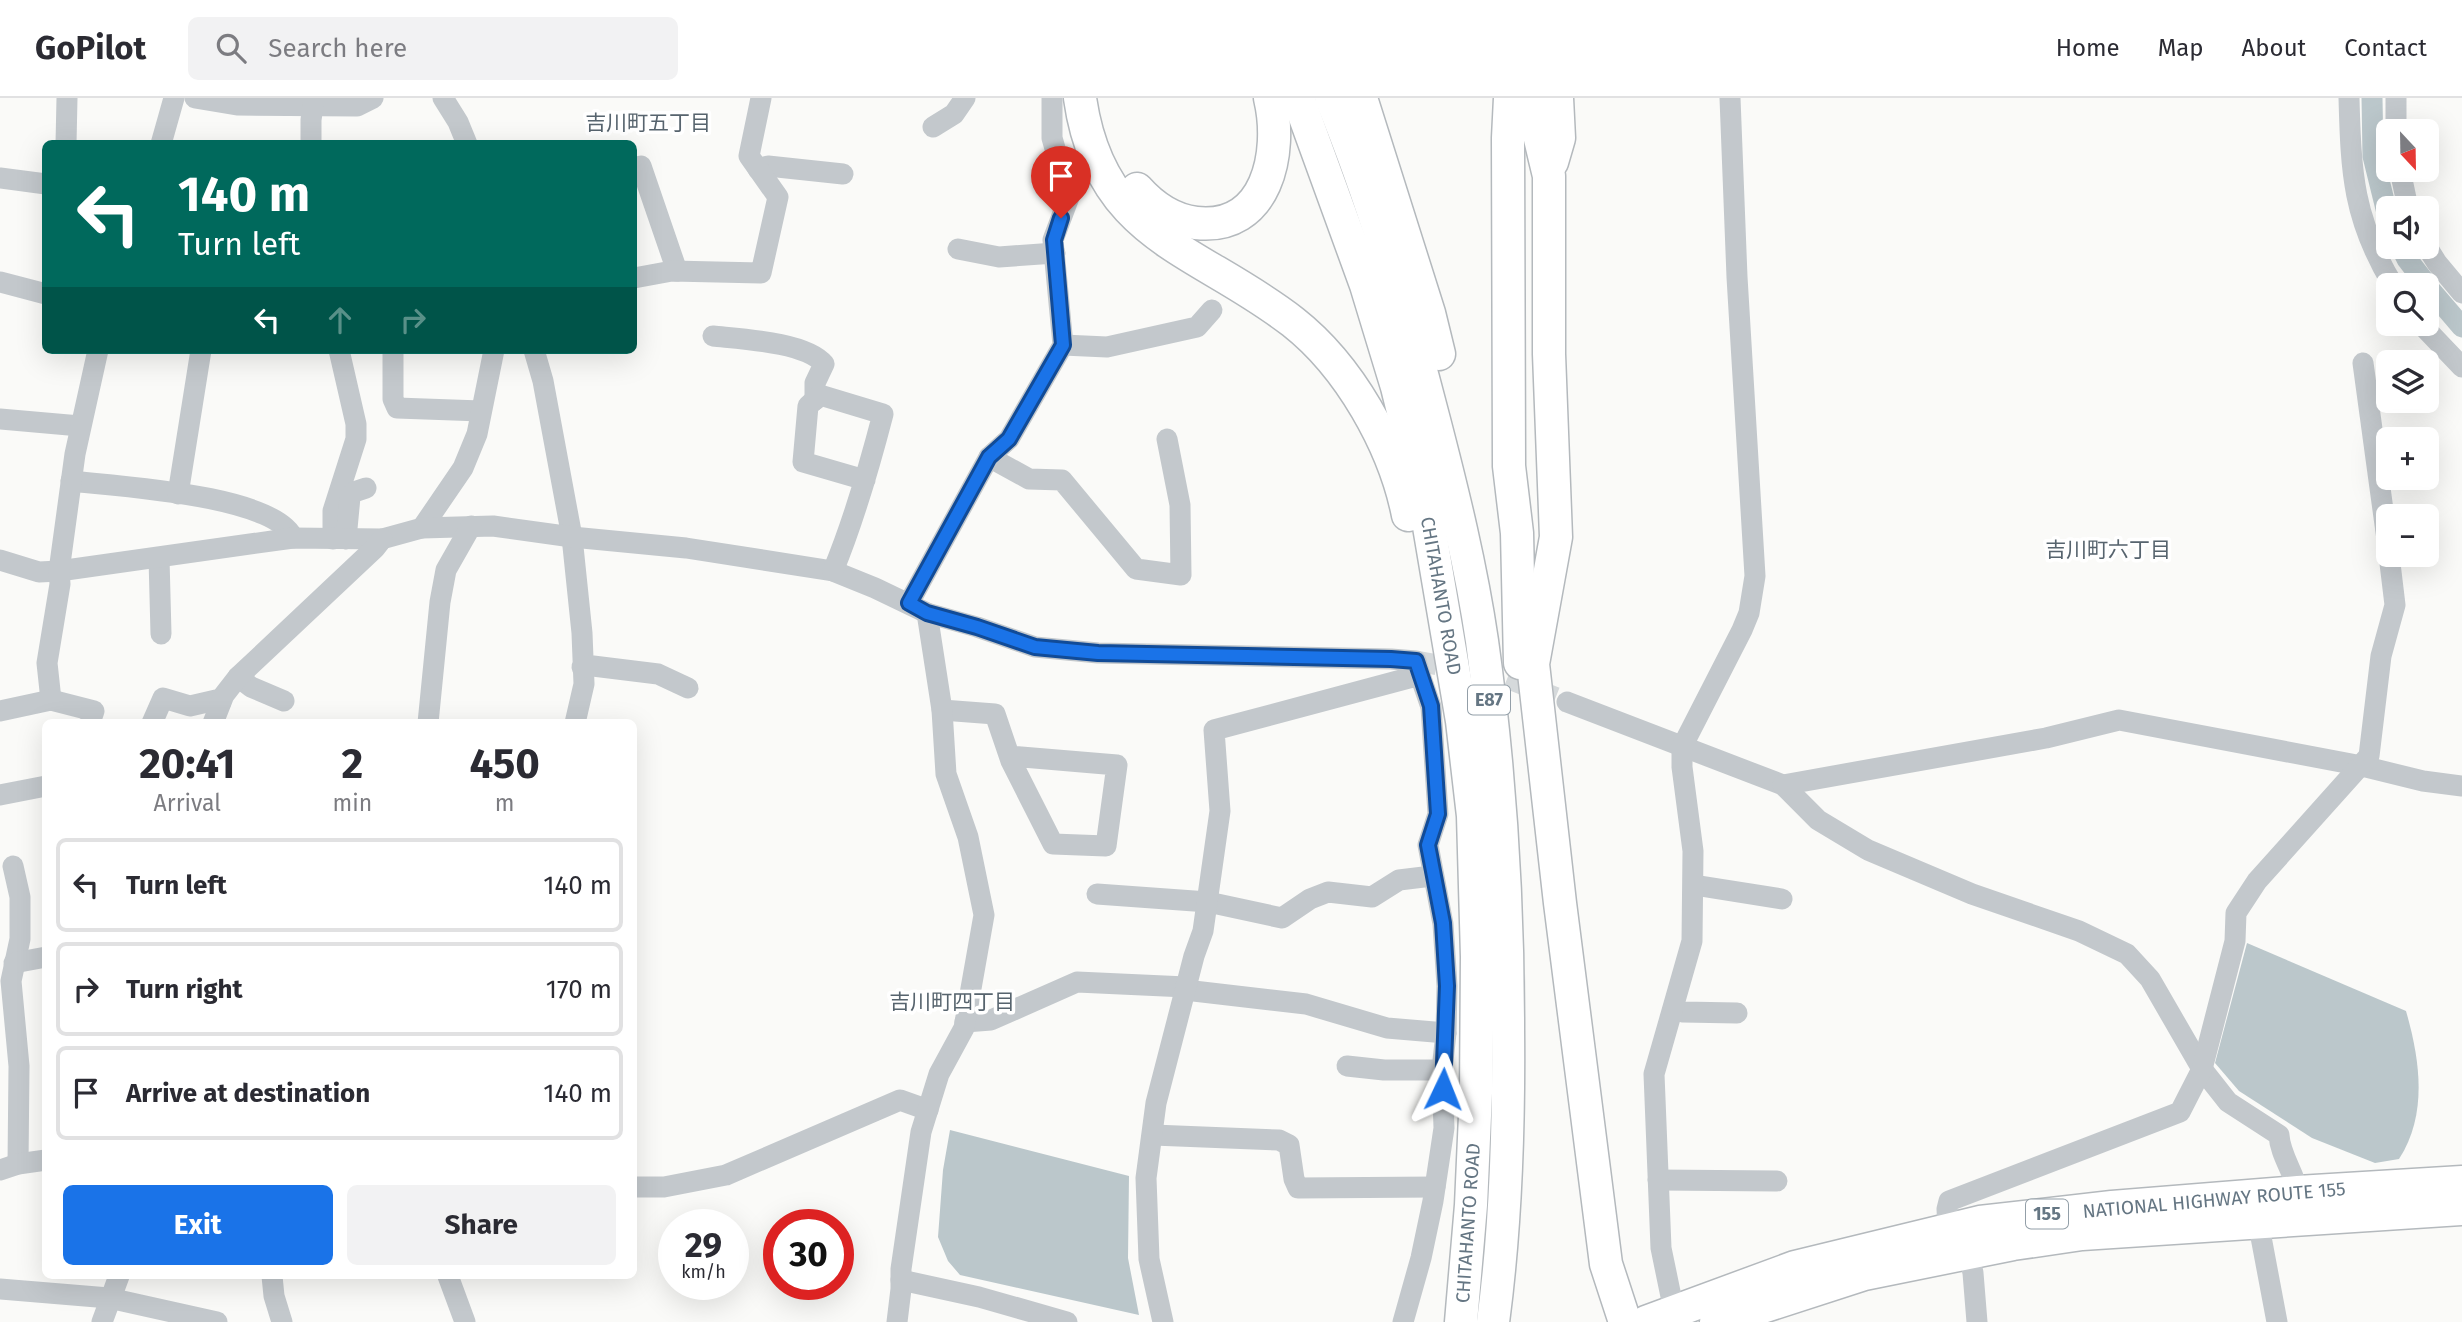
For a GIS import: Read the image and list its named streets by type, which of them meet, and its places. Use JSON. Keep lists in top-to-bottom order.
{
  "streets": {
    "highway": [
      "CHITAHANTO ROAD",
      "E87",
      "NATIONAL HIGHWAY ROUTE 155",
      "155"
    ]
  },
  "districts": ["吉川町五丁目", "吉川町六丁目", "吉川町四丁目"],
  "north": "bottom",
  "page": {
    "header": "GoPilot",
    "search": "Search here",
    "nav": [
      "Home",
      "Map",
      "About",
      "Contact"
    ],
    "map_buttons": ["+", "−"],
    "turn": ["140 m", "Turn left"],
    "eta": [
      "20:41",
      "Arrival",
      "2",
      "min",
      "450",
      "m"
    ],
    "list": [
      {
        "name": "Turn left",
        "value": "140 m"
      },
      {
        "name": "Turn right",
        "value": "170 m"
      },
      {
        "name": "Arrive at destination",
        "value": "140 m"
      }
    ],
    "buttons": ["Exit", "Share"],
    "speed": "29 km/h",
    "limit": "30"
  }
}
